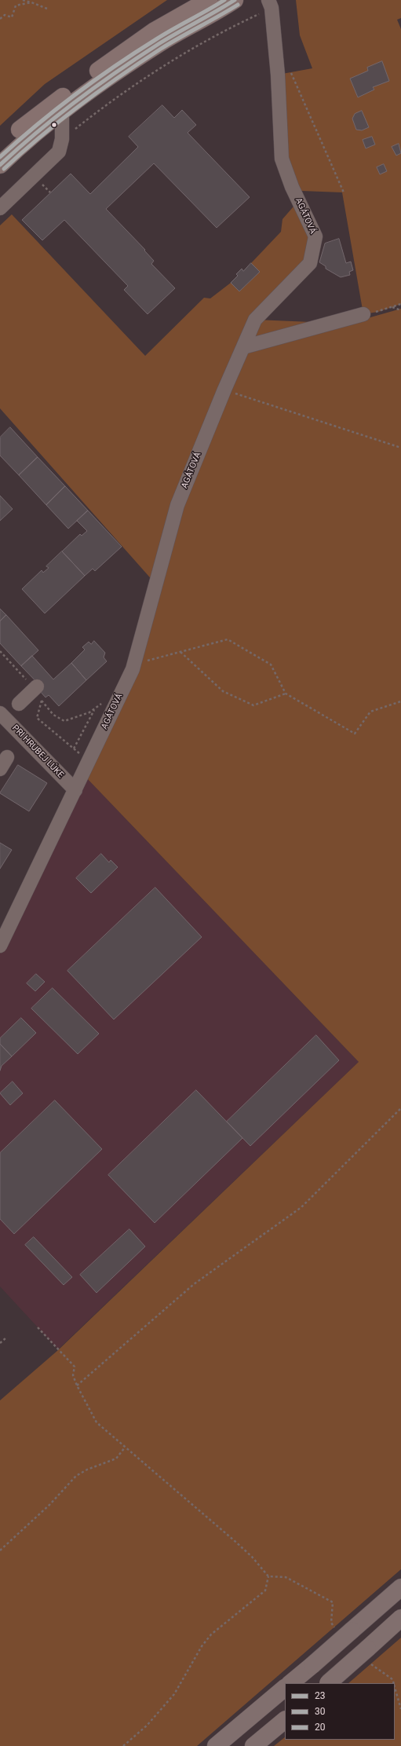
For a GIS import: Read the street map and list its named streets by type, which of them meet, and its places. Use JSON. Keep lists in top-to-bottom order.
{
  "streets": {
    "street": ["AGÁTOVÁ", "PRI HRUBEJ LÚKE"]
  },
  "crossings": [
    ["AGÁTOVÁ", "PRI HRUBEJ LÚKE"]
  ],
  "lines": ["transit line 23", "transit line 20", "transit line 30"],
  "legend": ["23", "30", "20"]
}
